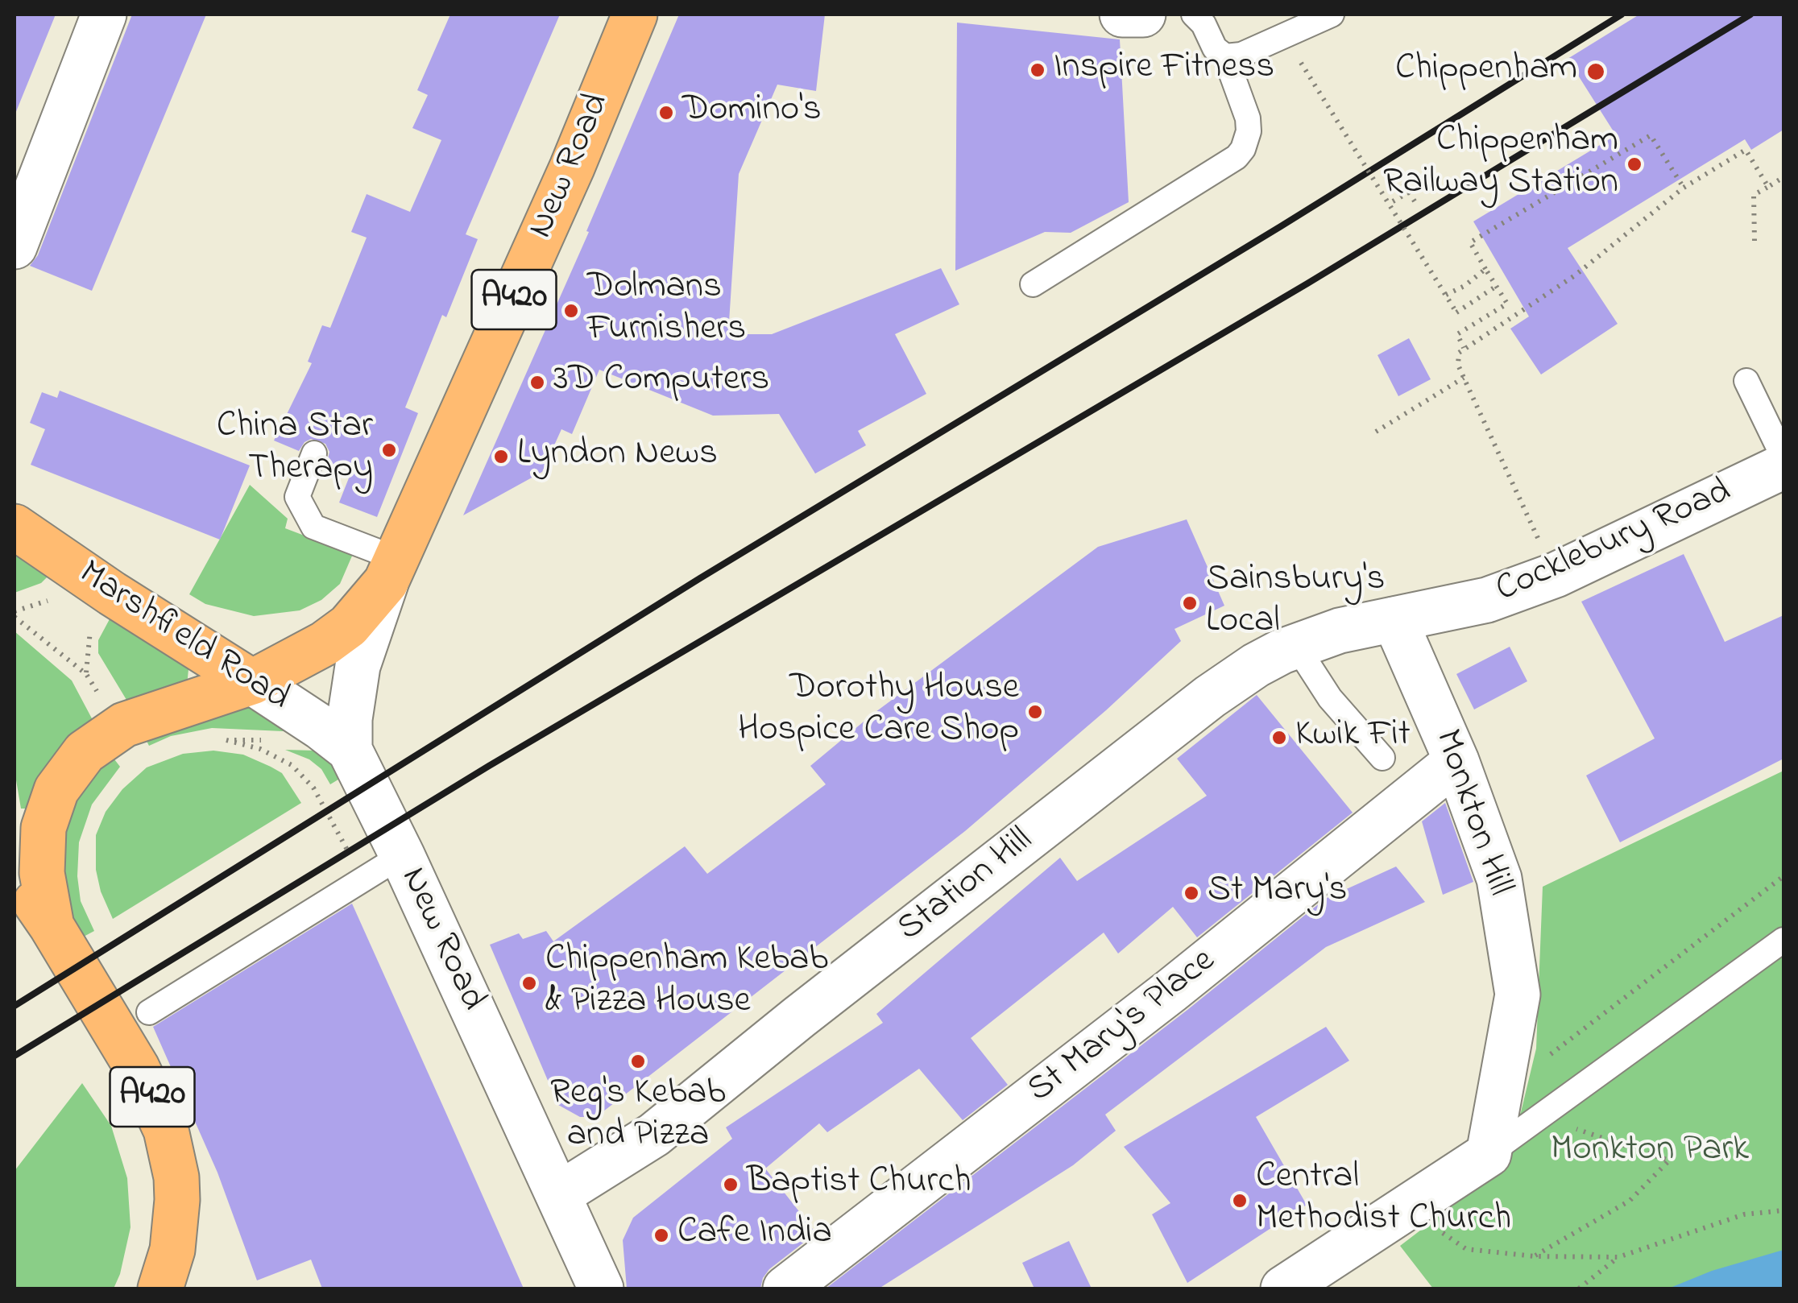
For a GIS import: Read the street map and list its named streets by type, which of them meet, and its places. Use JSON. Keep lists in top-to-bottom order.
{
  "streets": {
    "main road": ["New Road", "A420", "Marshfield Road"],
    "street": [
      "Cocklebury Road",
      "Monkton Hill",
      "Station Hill",
      "St Mary's Place"
    ]
  },
  "crossings": [
    ["New Road", "A420"],
    ["New Road", "Marshfield Road"],
    ["New Road", "Station Hill"],
    ["A420", "Marshfield Road"],
    ["Cocklebury Road", "Monkton Hill"],
    ["Cocklebury Road", "Station Hill"],
    ["Monkton Hill", "Station Hill"],
    ["Monkton Hill", "St Mary's Place"]
  ],
  "parks": ["Monkton Park"],
  "places": [
    "Inspire Fitness",
    "Chippenham",
    "Domino's",
    "Chippenham Railway Station",
    "Dolmans Furnishers",
    "3D Computers",
    "China Star Therapy",
    "Lyndon News",
    "Sainsbury's Local",
    "Dorothy House Hospice Care Shop",
    "Kwik Fit",
    "St Mary's",
    "Chippenham Kebab & Pizza House",
    "Reg's Kebab and Pizza",
    "Baptist Church",
    "Central Methodist Church",
    "Cafe India"
  ]
}
